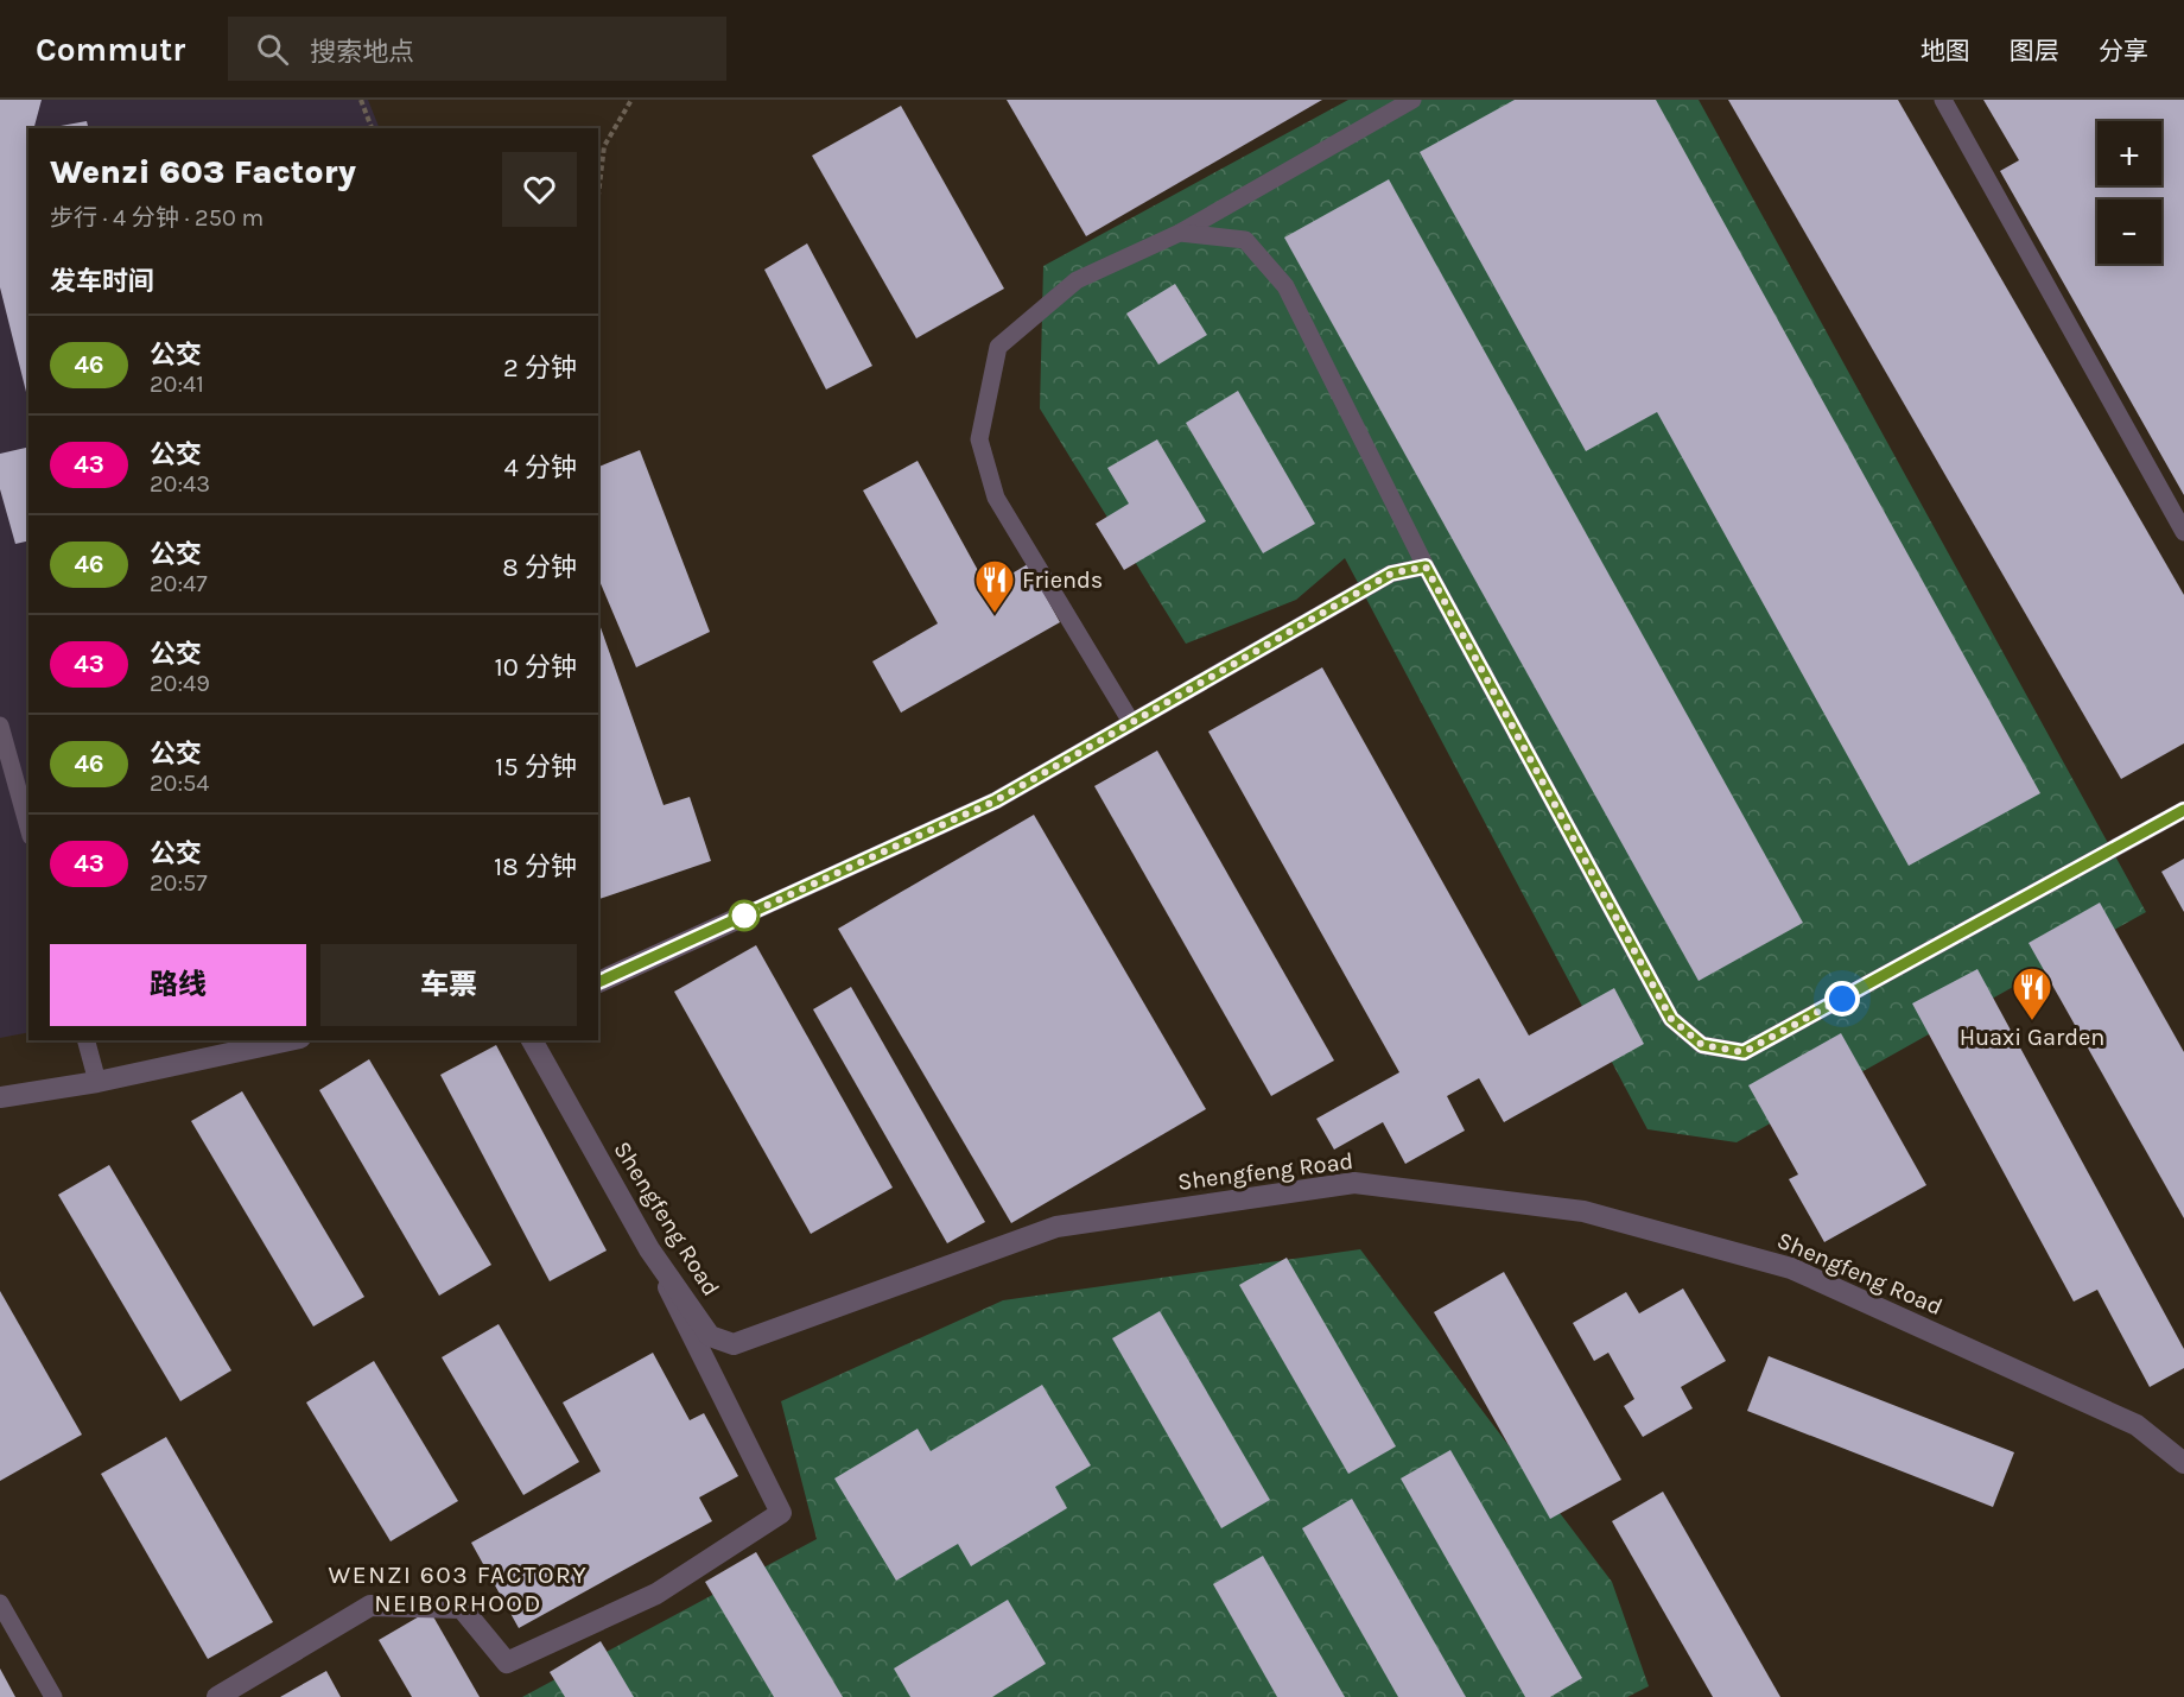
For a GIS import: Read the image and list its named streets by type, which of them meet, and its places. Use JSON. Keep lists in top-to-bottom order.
{
  "streets": {
    "street": ["Shengfeng Road"]
  },
  "districts": ["WENZI 603 FACTORY NEIBORHOOD"],
  "places": {
    "restaurant": ["Friends", "Huaxi Garden"]
  },
  "lines": ["bus line 46"],
  "page": {
    "header": "Commutr",
    "search": "搜索地点",
    "nav": ["地图", "图层", "分享"],
    "map_buttons": ["+", "−"],
    "heading": [
      ["Wenzi 603 Factory", "步行 · 4 分钟 · 250 m"],
      "发车时间"
    ],
    "list": [
      {
        "mark": "46",
        "name": "公交",
        "note": "20:41",
        "value": "2 分钟"
      },
      {
        "mark": "43",
        "name": "公交",
        "note": "20:43",
        "value": "4 分钟"
      },
      {
        "mark": "46",
        "name": "公交",
        "note": "20:47",
        "value": "8 分钟"
      },
      {
        "mark": "43",
        "name": "公交",
        "note": "20:49",
        "value": "10 分钟"
      },
      {
        "mark": "46",
        "name": "公交",
        "note": "20:54",
        "value": "15 分钟"
      },
      {
        "mark": "43",
        "name": "公交",
        "note": "20:57",
        "value": "18 分钟"
      }
    ],
    "buttons": ["路线", "车票"]
  }
}
